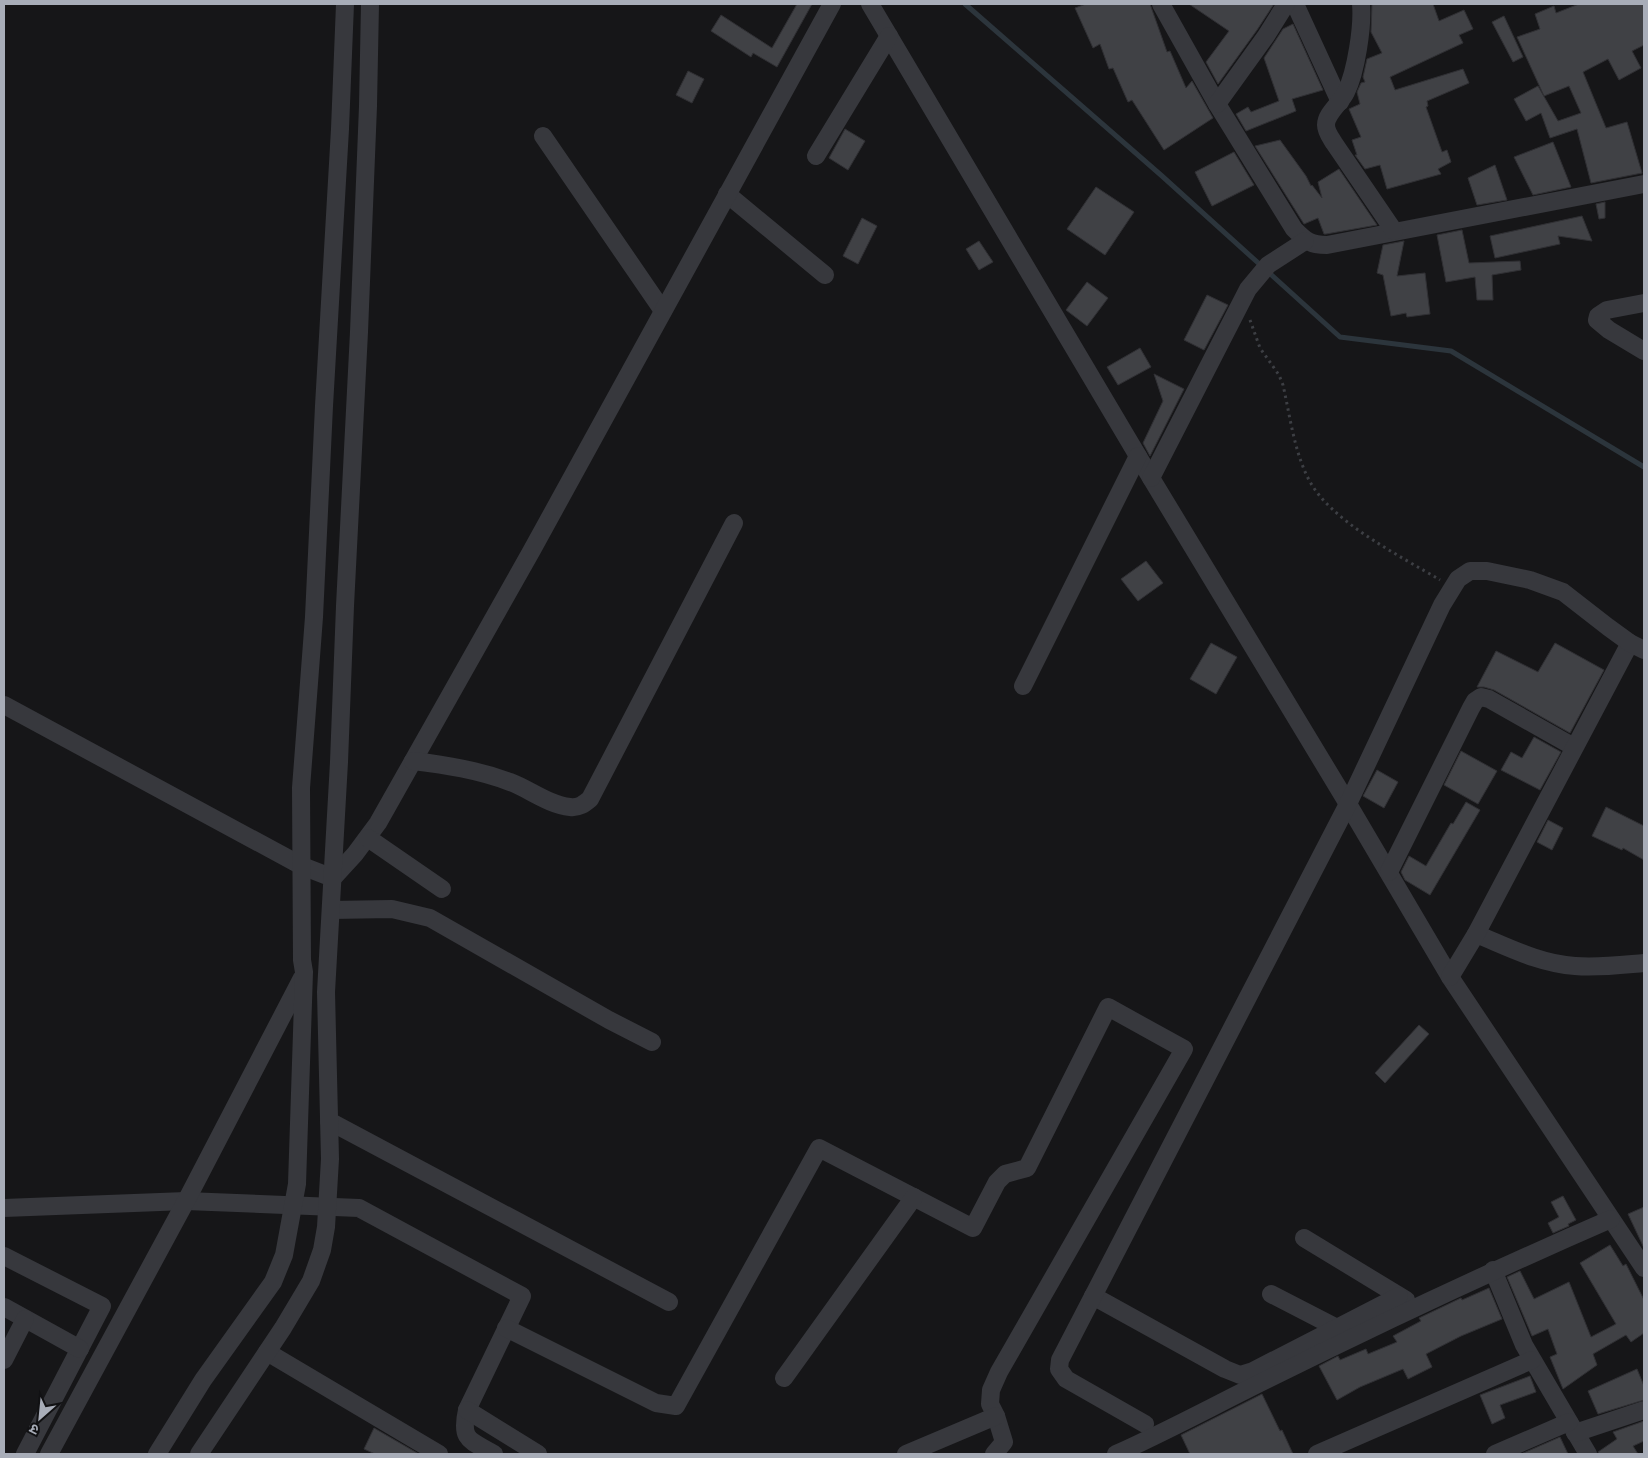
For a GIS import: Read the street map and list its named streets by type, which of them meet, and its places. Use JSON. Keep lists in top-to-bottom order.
{
  "north": "bottom left"
}
